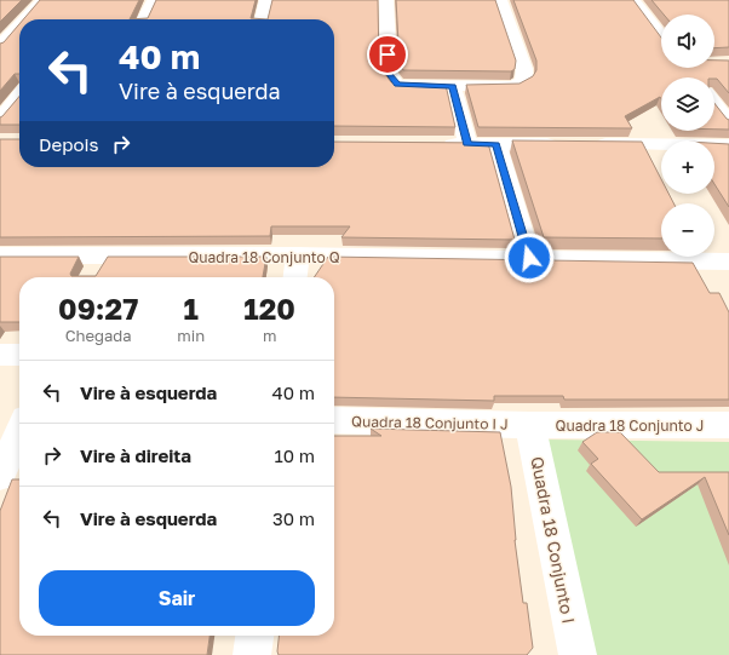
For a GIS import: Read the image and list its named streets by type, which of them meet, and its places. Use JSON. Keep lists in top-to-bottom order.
{
  "streets": {
    "street": [
      "Quadra 18 Conjunto Q",
      "Quadra 18 Conjunto I J",
      "Quadra 18 Conjunto J",
      "Quadra 18 Conjunto I"
    ]
  },
  "crossings": [
    ["Quadra 18 Conjunto I J", "Quadra 18 Conjunto J"],
    ["Quadra 18 Conjunto I J", "Quadra 18 Conjunto I"],
    ["Quadra 18 Conjunto J", "Quadra 18 Conjunto I"]
  ],
  "page": {
    "map_buttons": ["+", "−"],
    "turn": ["40 m", "Vire à esquerda"],
    "then": "Depois",
    "eta": [
      "09:27",
      "Chegada",
      "1",
      "min",
      "120",
      "m"
    ],
    "list": [
      {
        "name": "Vire à esquerda",
        "value": "40 m"
      },
      {
        "name": "Vire à direita",
        "value": "10 m"
      },
      {
        "name": "Vire à esquerda",
        "value": "30 m"
      }
    ],
    "buttons": "Sair"
  }
}
